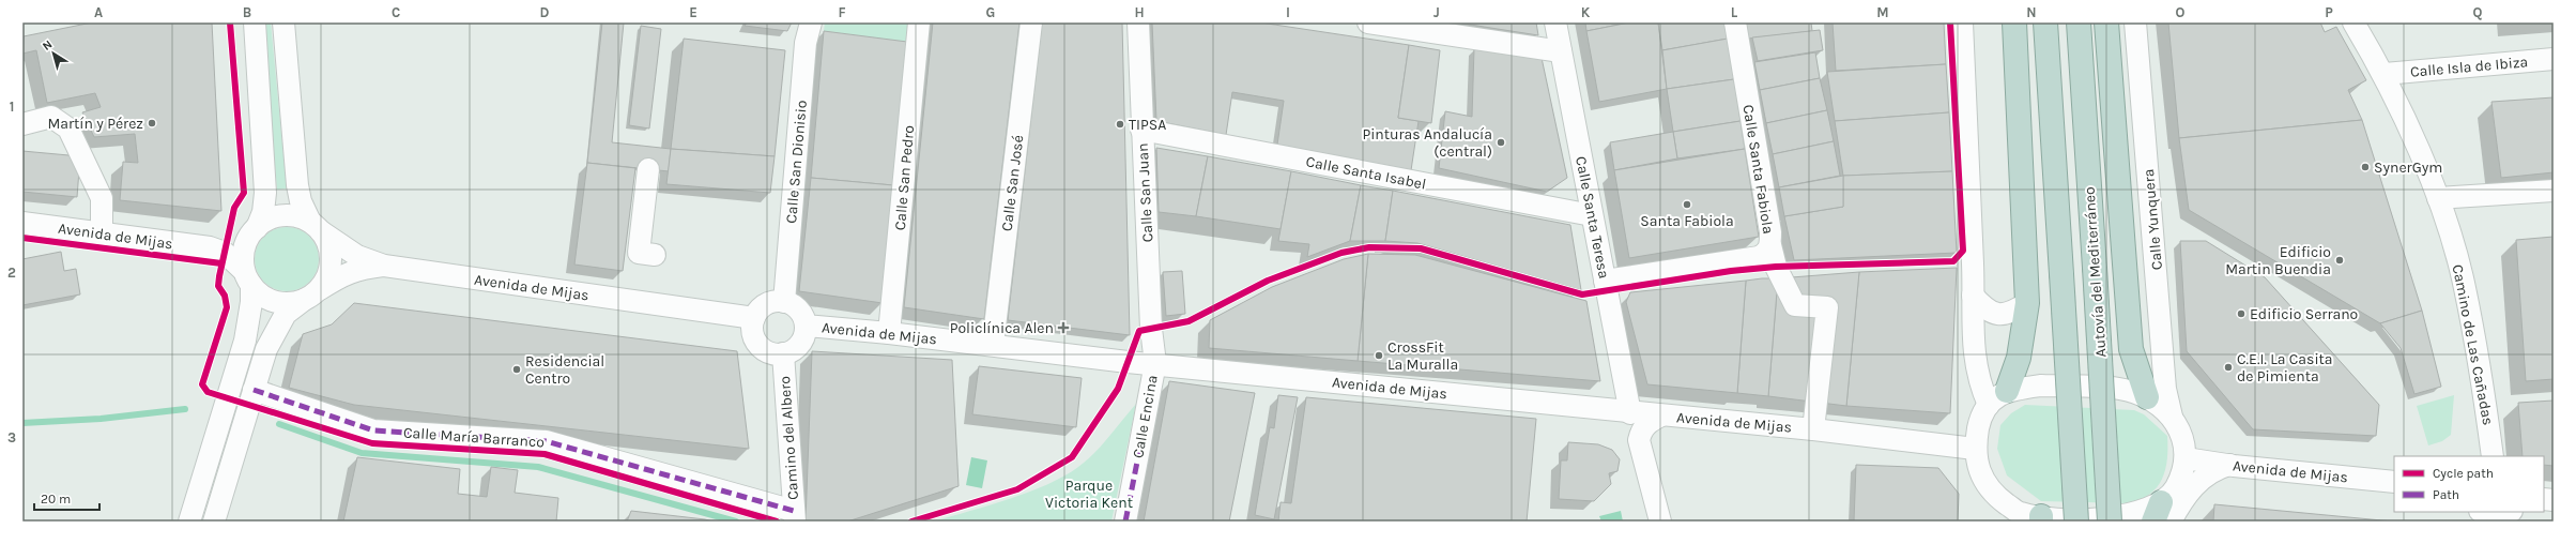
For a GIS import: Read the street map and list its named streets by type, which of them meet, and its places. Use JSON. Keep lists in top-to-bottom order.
{
  "streets": {
    "highway": ["Autovía del Mediterráneo"],
    "street": [
      "Calle Isla de Ibiza",
      "Calle San Dionisio",
      "Calle Santa Fabiola",
      "Calle Santa Isabel",
      "Calle San Pedro",
      "Calle San José",
      "Calle San Juan",
      "Calle Santa Teresa",
      "Calle Yunquera",
      "Avenida de Mijas",
      "Camino de Las Cañadas",
      "Calle Encina",
      "Calle María Barranco",
      "Camino del Albero"
    ]
  },
  "crossings": [
    ["Calle Isla de Ibiza", "Camino de Las Cañadas"],
    ["Calle San Dionisio", "Avenida de Mijas"],
    ["Calle San Dionisio", "Camino del Albero"],
    ["Calle Santa Fabiola", "Calle Santa Teresa"],
    ["Calle Santa Isabel", "Calle San Juan"],
    ["Calle Santa Isabel", "Calle Santa Teresa"],
    ["Calle San Pedro", "Avenida de Mijas"],
    ["Calle San José", "Avenida de Mijas"],
    ["Calle San Juan", "Avenida de Mijas"],
    ["Calle San Juan", "Calle Encina"],
    ["Calle Santa Teresa", "Avenida de Mijas"],
    ["Avenida de Mijas", "Calle Encina"],
    ["Avenida de Mijas", "Calle María Barranco"],
    ["Avenida de Mijas", "Camino del Albero"],
    ["Calle María Barranco", "Camino del Albero"]
  ],
  "parks": ["Parque Victoria Kent"],
  "places": {
    "other": [
      "Martín y Pérez",
      "TIPSA",
      "Pinturas Andalucía (central)",
      "SynerGym",
      "Santa Fabiola",
      "Edificio Martin Buendia",
      "Edificio Serrano",
      "CrossFit La Muralla",
      "C.E.I. La Casita de Pimienta",
      "Residencial Centro"
    ],
    "health": ["Policlínica Alen"]
  },
  "legend": ["Cycle path", "Path"],
  "scale_bar": "20 m",
  "north": "top left",
  "grid": {
    "columns": [
      "A",
      "B",
      "C",
      "D",
      "E",
      "F",
      "G",
      "H",
      "I",
      "J",
      "K",
      "L",
      "M",
      "N",
      "O",
      "P",
      "Q"
    ],
    "rows": ["1", "2", "3"]
  }
}
